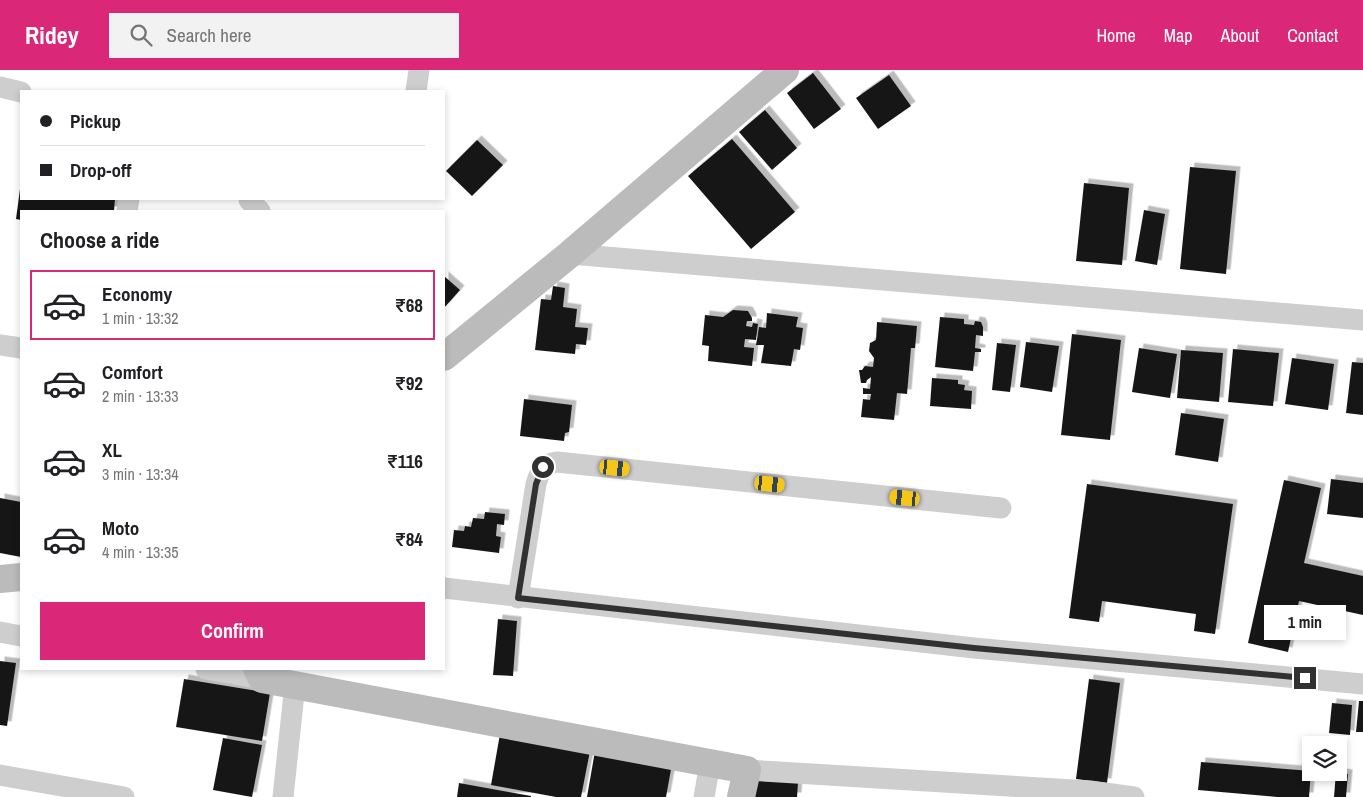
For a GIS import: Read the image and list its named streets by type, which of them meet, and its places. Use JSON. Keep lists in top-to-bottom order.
{
  "page": {
    "header": "Ridey",
    "search": "Search here",
    "nav": [
      "Home",
      "Map",
      "About",
      "Contact"
    ],
    "banner": ["Pickup", "Drop-off"],
    "heading": "Choose a ride",
    "list": [
      {
        "name": "Economy",
        "note": "1 min · 13:32",
        "value": "₹68"
      },
      {
        "name": "Comfort",
        "note": "2 min · 13:33",
        "value": "₹92"
      },
      {
        "name": "XL",
        "note": "3 min · 13:34",
        "value": "₹116"
      },
      {
        "name": "Moto",
        "note": "4 min · 13:35",
        "value": "₹84"
      }
    ],
    "buttons": "Confirm",
    "bubble": "1 min"
  }
}
